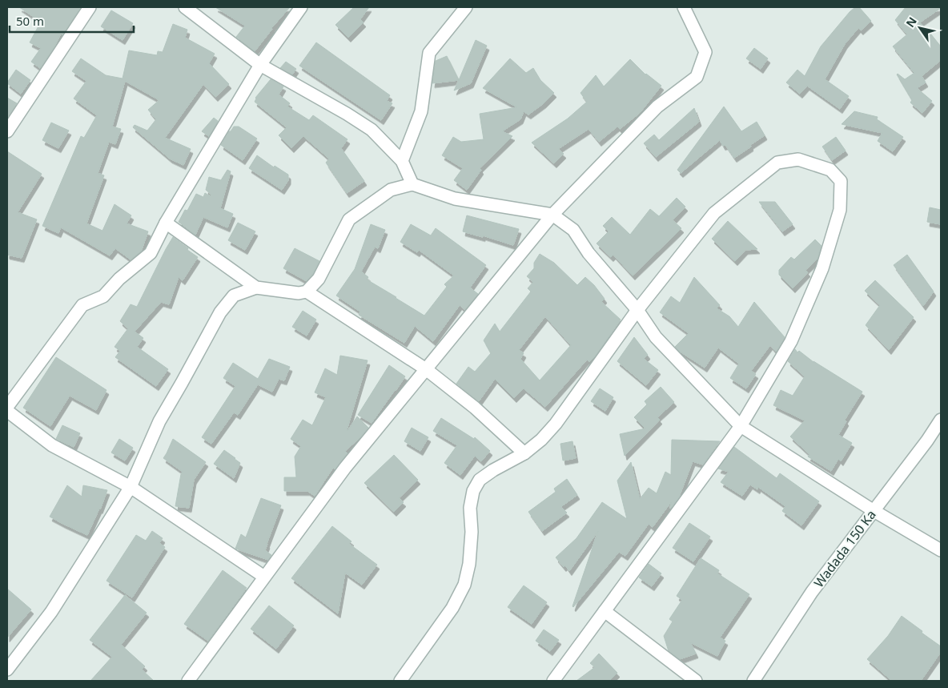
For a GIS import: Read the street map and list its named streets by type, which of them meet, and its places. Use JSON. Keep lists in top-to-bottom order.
{
  "streets": {
    "street": ["Wadada 150 Ka"]
  },
  "scale_bar": "50 m",
  "north": "top left"
}
